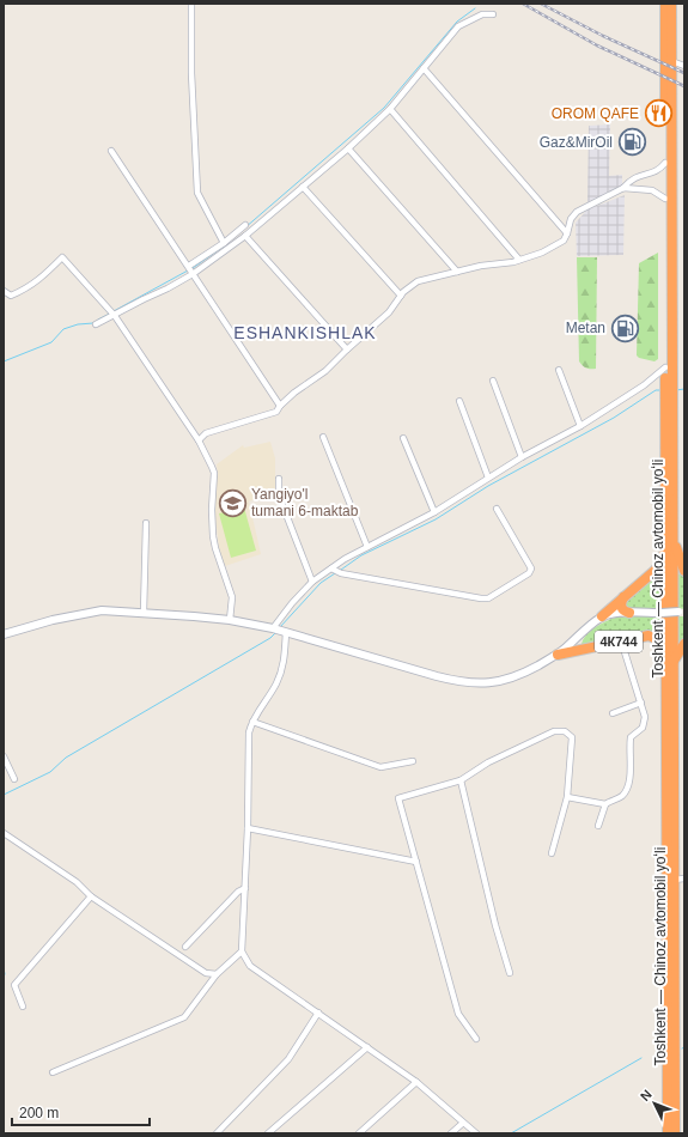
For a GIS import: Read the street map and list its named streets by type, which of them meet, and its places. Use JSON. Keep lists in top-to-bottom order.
{
  "streets": {
    "highway": ["Toshkent — Chinoz avtomobil yoʻli", "4К744"]
  },
  "crossings": [
    ["Toshkent — Chinoz avtomobil yoʻli", "4К744"]
  ],
  "districts": ["ESHANKISHLAK"],
  "places": {
    "restaurant": ["OROM QAFE"],
    "fuel station": ["Gaz&MirOil", "Metan"],
    "school or university": ["Yangiyo'l tumani 6-maktab"]
  },
  "scale_bar": "200 m",
  "north": "top left"
}
